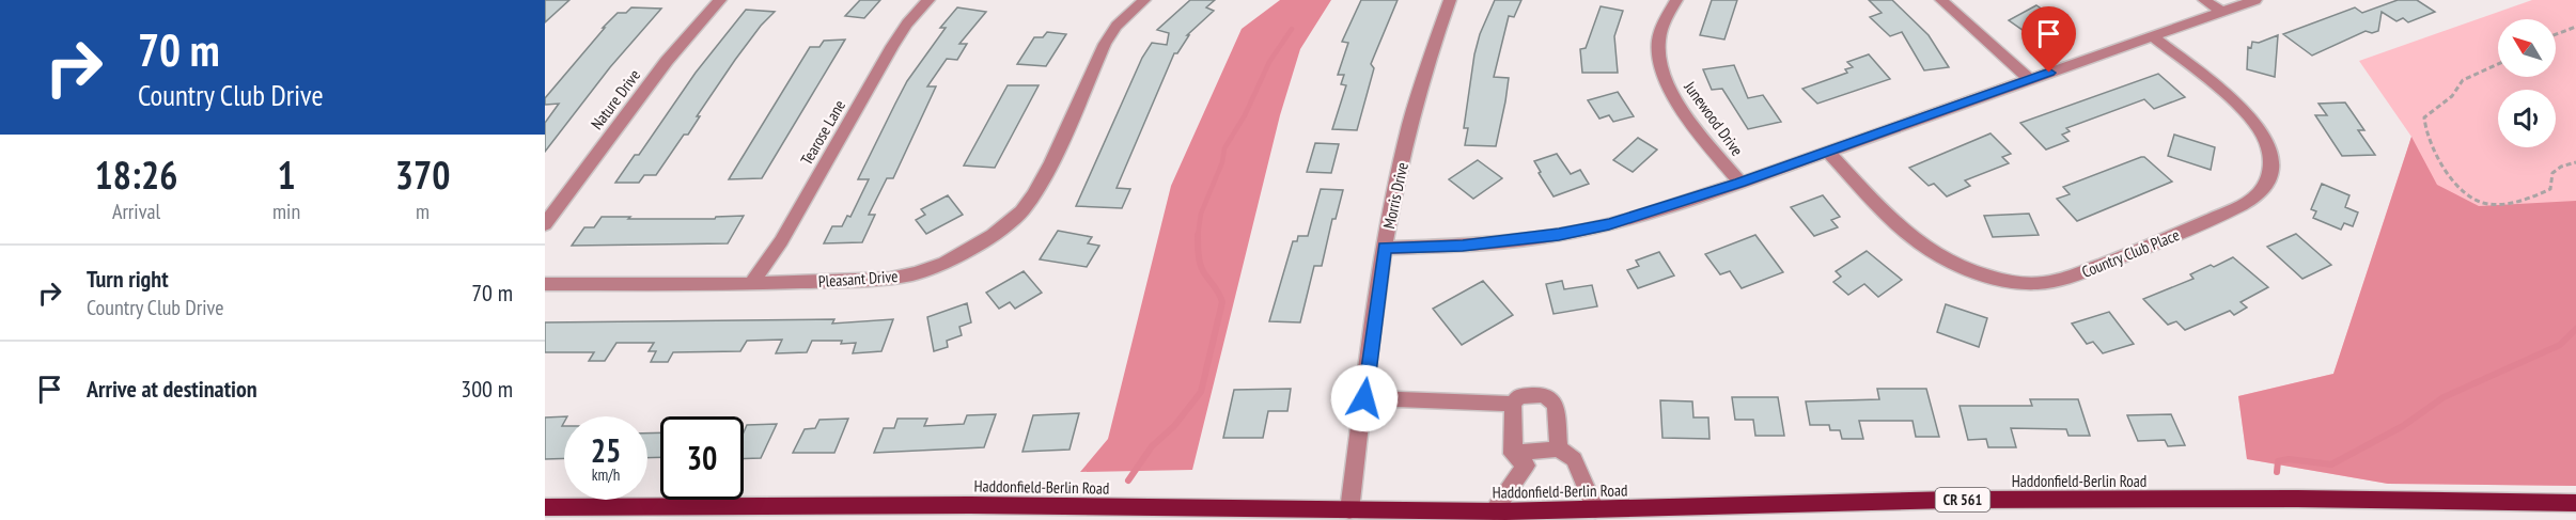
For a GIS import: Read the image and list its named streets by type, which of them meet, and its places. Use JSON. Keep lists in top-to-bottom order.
{
  "streets": {
    "main road": ["Haddonfield-Berlin Road", "CR 561"],
    "street": [
      "Nature Drive",
      "Junewood Drive",
      "Tearose Lane",
      "Morris Drive",
      "Country Club Place",
      "Pleasant Drive"
    ]
  },
  "crossings": [
    ["Tearose Lane", "Pleasant Drive"],
    ["Morris Drive", "Haddonfield-Berlin Road"]
  ],
  "north": "top left",
  "page": {
    "turn": ["70 m", "Country Club Drive"],
    "eta": [
      "18:26",
      "Arrival",
      "1",
      "min",
      "370",
      "m"
    ],
    "list": [
      {
        "name": "Turn right",
        "note": "Country Club Drive",
        "value": "70 m"
      },
      {
        "name": "Arrive at destination",
        "value": "300 m"
      }
    ],
    "speed": "25 km/h",
    "limit": "30"
  }
}
